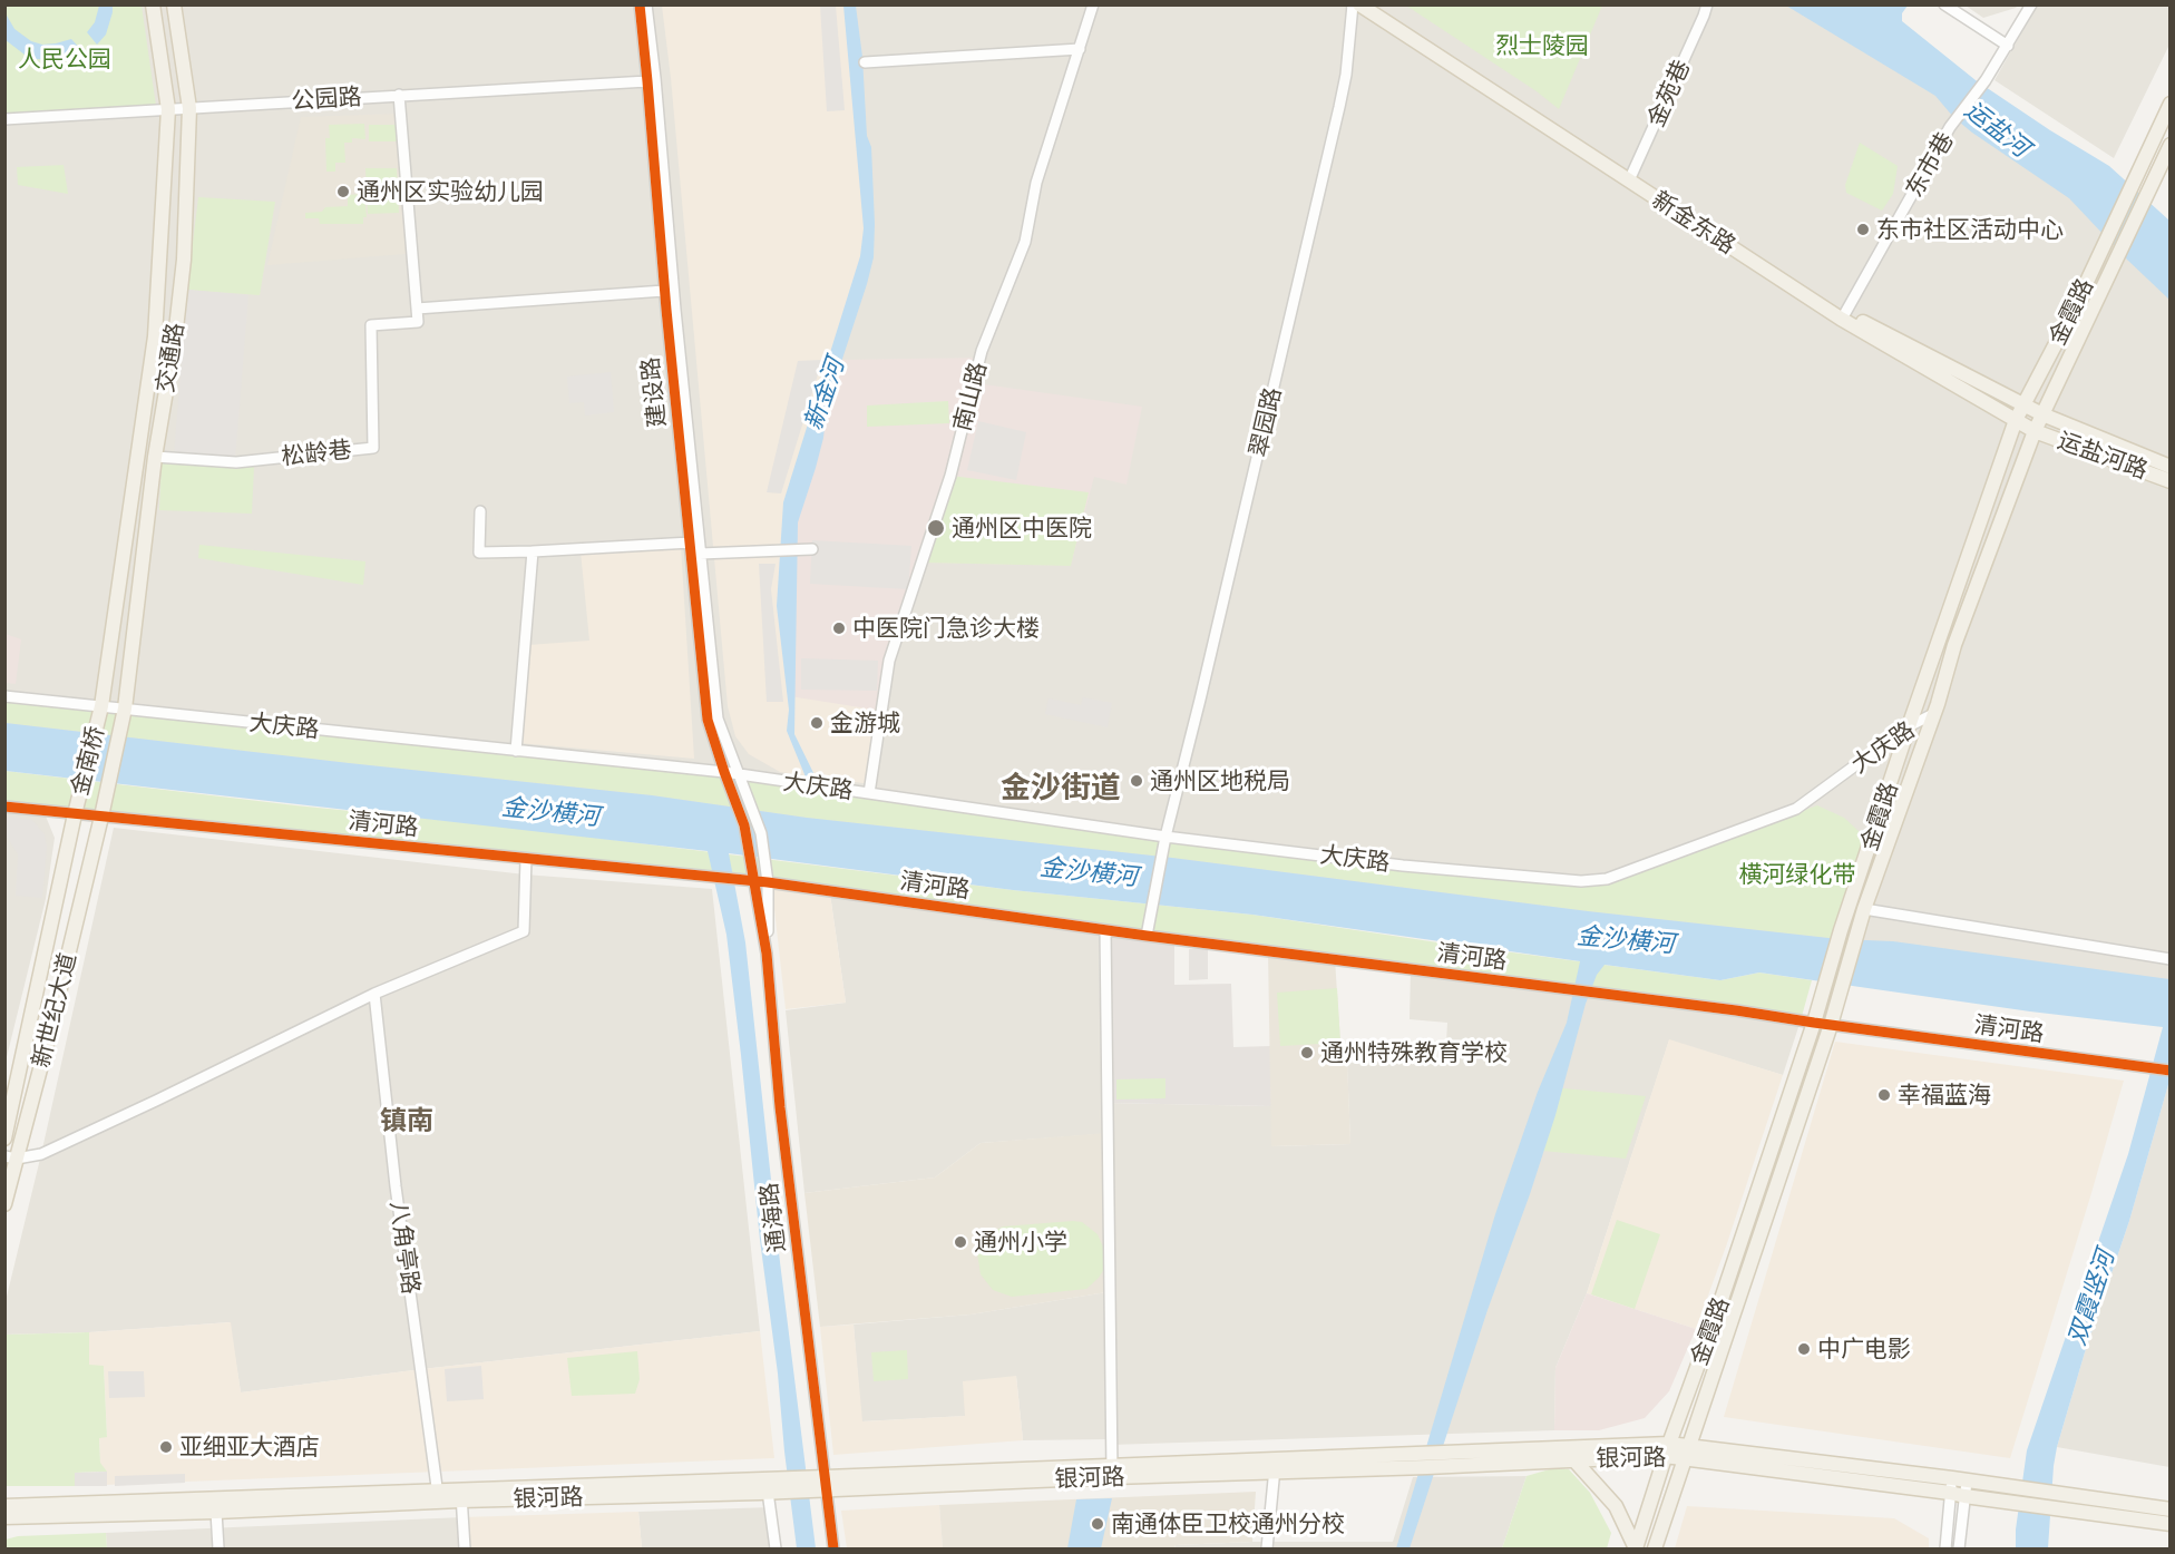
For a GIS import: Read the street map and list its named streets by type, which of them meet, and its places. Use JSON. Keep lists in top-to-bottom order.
{
  "streets": {
    "main road": [
      "新金东路",
      "金霞路",
      "交通路",
      "运盐河路",
      "金南桥",
      "新世纪大道",
      "银河路"
    ],
    "street": [
      "金苑巷",
      "公园路",
      "东市巷",
      "建设路",
      "南山路",
      "翠园路",
      "松龄巷",
      "大庆路",
      "清河路",
      "通海路",
      "八角亭路"
    ]
  },
  "crossings": [
    ["金苑巷", "新金东路"],
    ["公园路", "交通路"],
    ["公园路", "建设路"],
    ["东市巷", "新金东路"],
    ["新金东路", "金霞路"],
    ["新金东路", "运盐河路"],
    ["金霞路", "运盐河路"],
    ["金霞路", "大庆路"],
    ["金霞路", "清河路"],
    ["金霞路", "银河路"],
    ["交通路", "松龄巷"],
    ["交通路", "大庆路"],
    ["交通路", "金南桥"],
    ["建设路", "大庆路"],
    ["建设路", "清河路"],
    ["建设路", "通海路"],
    ["南山路", "大庆路"],
    ["翠园路", "大庆路"],
    ["翠园路", "清河路"],
    ["大庆路", "金南桥"],
    ["金南桥", "清河路"],
    ["金南桥", "新世纪大道"],
    ["清河路", "新世纪大道"],
    ["清河路", "通海路"],
    ["通海路", "银河路"],
    ["八角亭路", "银河路"]
  ],
  "districts": ["金沙街道", "镇南"],
  "water": [
    "运盐河",
    "新金河",
    "金沙横河",
    "双霞竖河"
  ],
  "parks": ["烈士陵园", "人民公园", "横河绿化带"],
  "places": [
    "通州区实验幼儿园",
    "东市社区活动中心",
    "通州区中医院",
    "中医院门急诊大楼",
    "金游城",
    "通州区地税局",
    "通州特殊教育学校",
    "幸福蓝海",
    "通州小学",
    "中广电影",
    "亚细亚大酒店",
    "南通体臣卫校通州分校"
  ]
}
